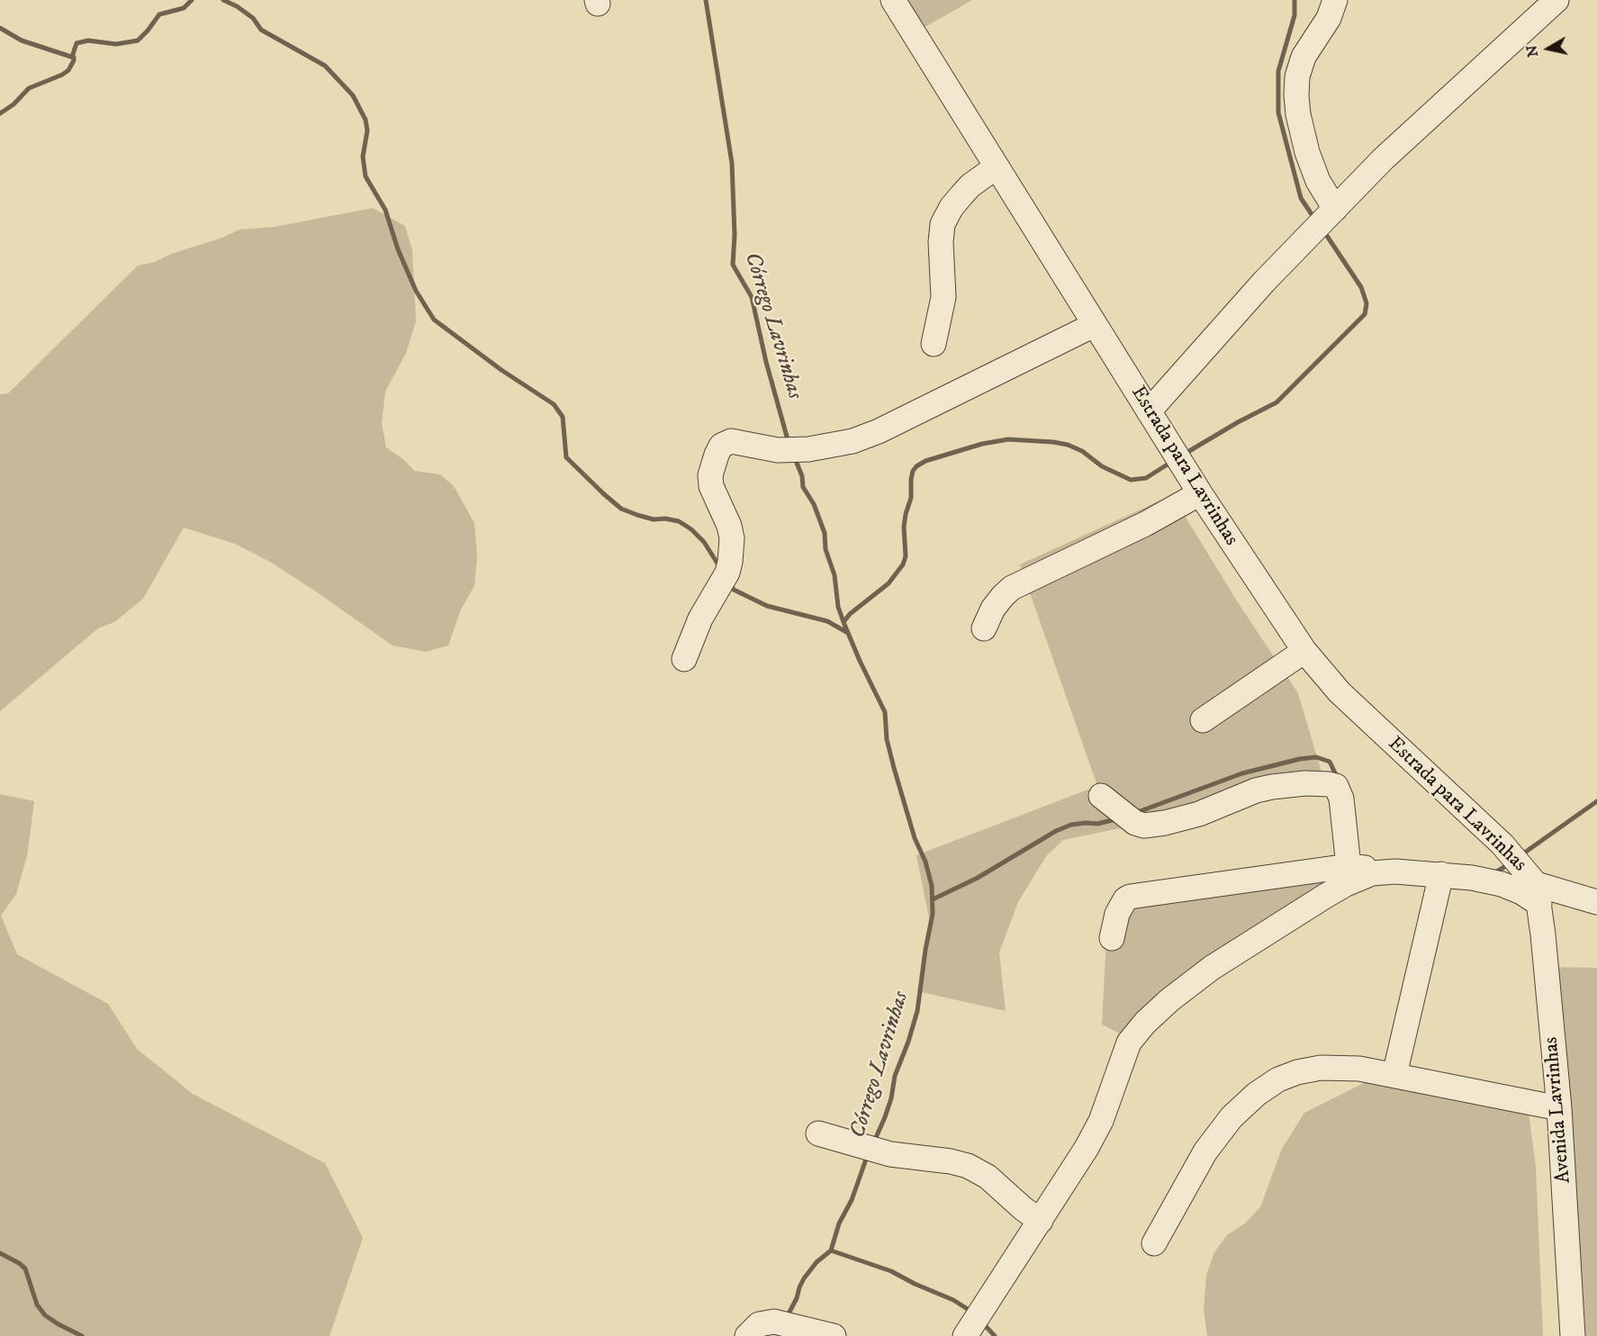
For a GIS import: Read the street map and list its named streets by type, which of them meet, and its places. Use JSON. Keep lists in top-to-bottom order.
{
  "streets": {
    "street": ["Estrada para Lavrinhas", "Avenida Lavrinhas"]
  },
  "crossings": [
    ["Estrada para Lavrinhas", "Avenida Lavrinhas"]
  ],
  "water": ["Córrego Lavrinhas"],
  "north": "left"
}
